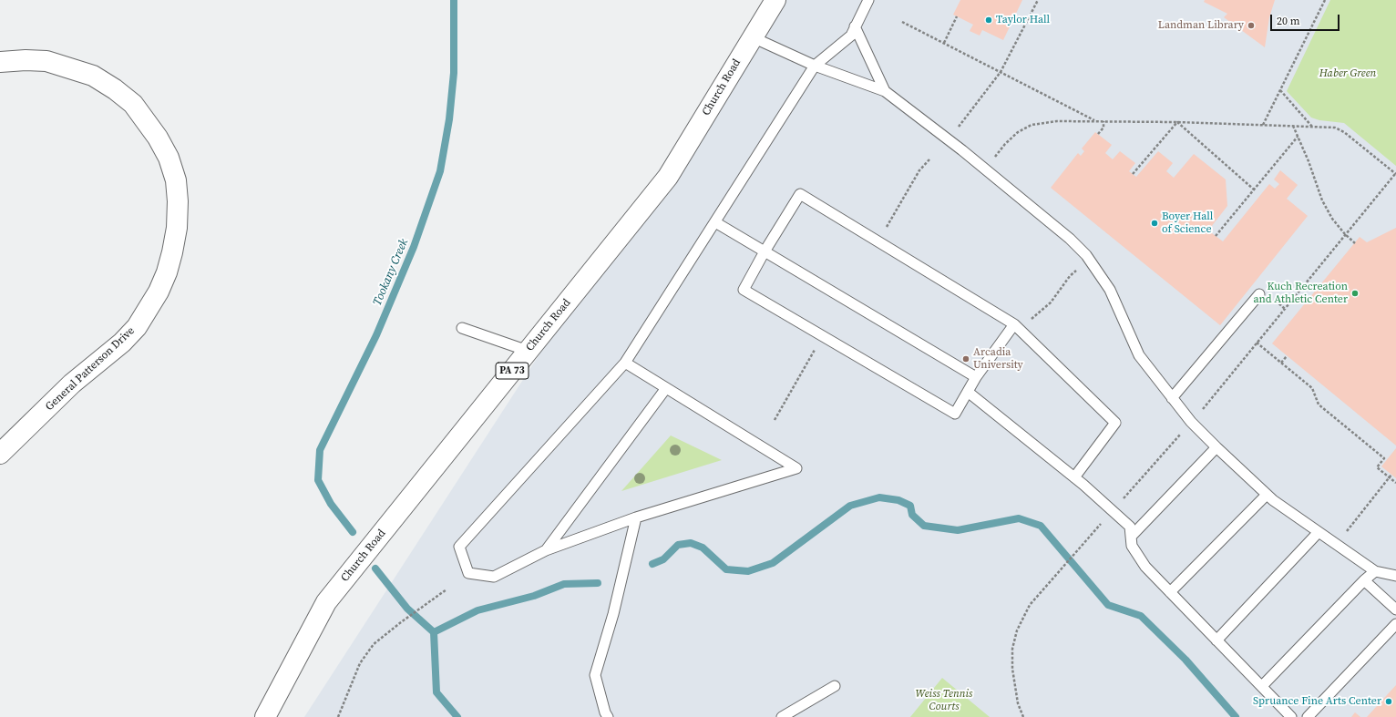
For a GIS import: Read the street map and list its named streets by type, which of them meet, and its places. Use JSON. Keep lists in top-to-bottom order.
{
  "streets": {
    "main road": ["Church Road", "General Patterson Drive", "PA 73"]
  },
  "water": ["Tookany Creek"],
  "parks": ["Haber Green", "Weiss Tennis Courts"],
  "places": [
    "Taylor Hall",
    "Landman Library",
    "Boyer Hall of Science",
    "Kuch Recreation and Athletic Center",
    "Arcadia University",
    "Spruance Fine Arts Center"
  ],
  "scale_bar": "20 m"
}
